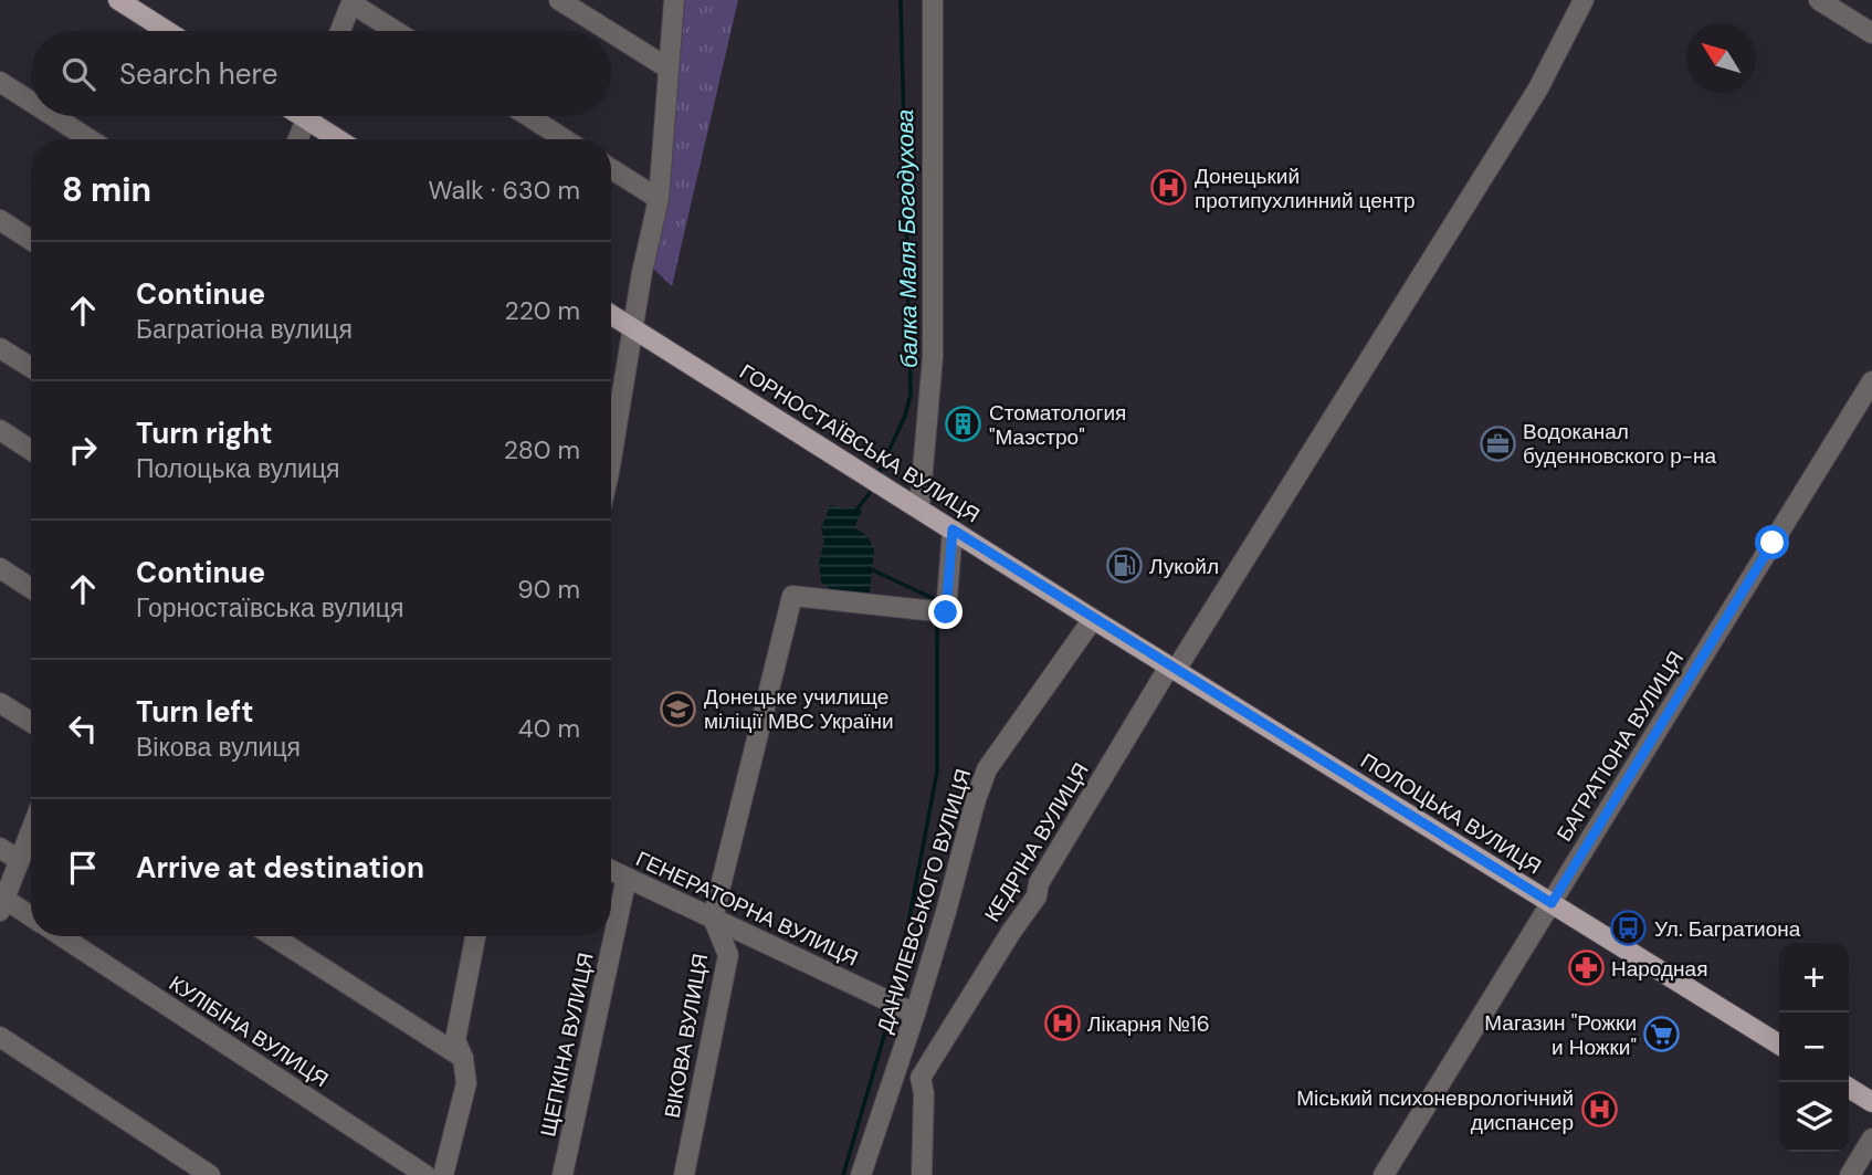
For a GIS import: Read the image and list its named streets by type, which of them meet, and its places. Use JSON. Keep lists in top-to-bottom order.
{
  "streets": {
    "main road": ["ГОРНОСТАЇВСЬКА ВУЛИЦЯ", "ПОЛОЦЬКА ВУЛИЦЯ"],
    "street": [
      "БАГРАТІОНА ВУЛИЦЯ",
      "КЕДРІНА ВУЛИЦЯ",
      "ДАНИЛЕВСЬКОГО ВУЛИЦЯ",
      "ГЕНЕРАТОРНА ВУЛИЦЯ",
      "КУЛІБІНА ВУЛИЦЯ",
      "ВІКОВА ВУЛИЦЯ",
      "ЩЕПКІНА ВУЛИЦЯ"
    ]
  },
  "crossings": [
    ["ГОРНОСТАЇВСЬКА ВУЛИЦЯ", "ПОЛОЦЬКА ВУЛИЦЯ"],
    ["ГОРНОСТАЇВСЬКА ВУЛИЦЯ", "ДАНИЛЕВСЬКОГО ВУЛИЦЯ"],
    ["БАГРАТІОНА ВУЛИЦЯ", "ПОЛОЦЬКА ВУЛИЦЯ"],
    ["ПОЛОЦЬКА ВУЛИЦЯ", "КЕДРІНА ВУЛИЦЯ"],
    ["ПОЛОЦЬКА ВУЛИЦЯ", "ДАНИЛЕВСЬКОГО ВУЛИЦЯ"],
    ["ДАНИЛЕВСЬКОГО ВУЛИЦЯ", "ГЕНЕРАТОРНА ВУЛИЦЯ"],
    ["ГЕНЕРАТОРНА ВУЛИЦЯ", "ВІКОВА ВУЛИЦЯ"],
    ["ГЕНЕРАТОРНА ВУЛИЦЯ", "ЩЕПКІНА ВУЛИЦЯ"]
  ],
  "water": ["балка Маля Богодухова"],
  "places": {
    "hospital": ["Донецький протипухлинний центр", "Лікарня №16", "Міський психоневрологічний диспансер"],
    "building": ["Стоматология \"Маэстро\""],
    "office": ["Водоканал буденновского р-на"],
    "fuel station": ["Лукойл"],
    "school or university": ["Донецьке училище міліції МВС України"],
    "bus stop": ["Ул. Багратиона"],
    "pharmacy": ["Народная"],
    "supermarket": ["Магазин \"Рожки и Ножки\""]
  },
  "north": "top left",
  "page": {
    "search": "Search here",
    "heading": ["8 min", "Walk · 630 m"],
    "list": [
      ["Continue", "Багратіона вулиця", "220 m"],
      ["Turn right", "Полоцька вулиця", "280 m"],
      ["Continue", "Горностаївська вулиця", "90 m"],
      ["Turn left", "Вікова вулиця", "40 m"],
      "Arrive at destination"
    ],
    "map_buttons": ["+", "−"]
  }
}
